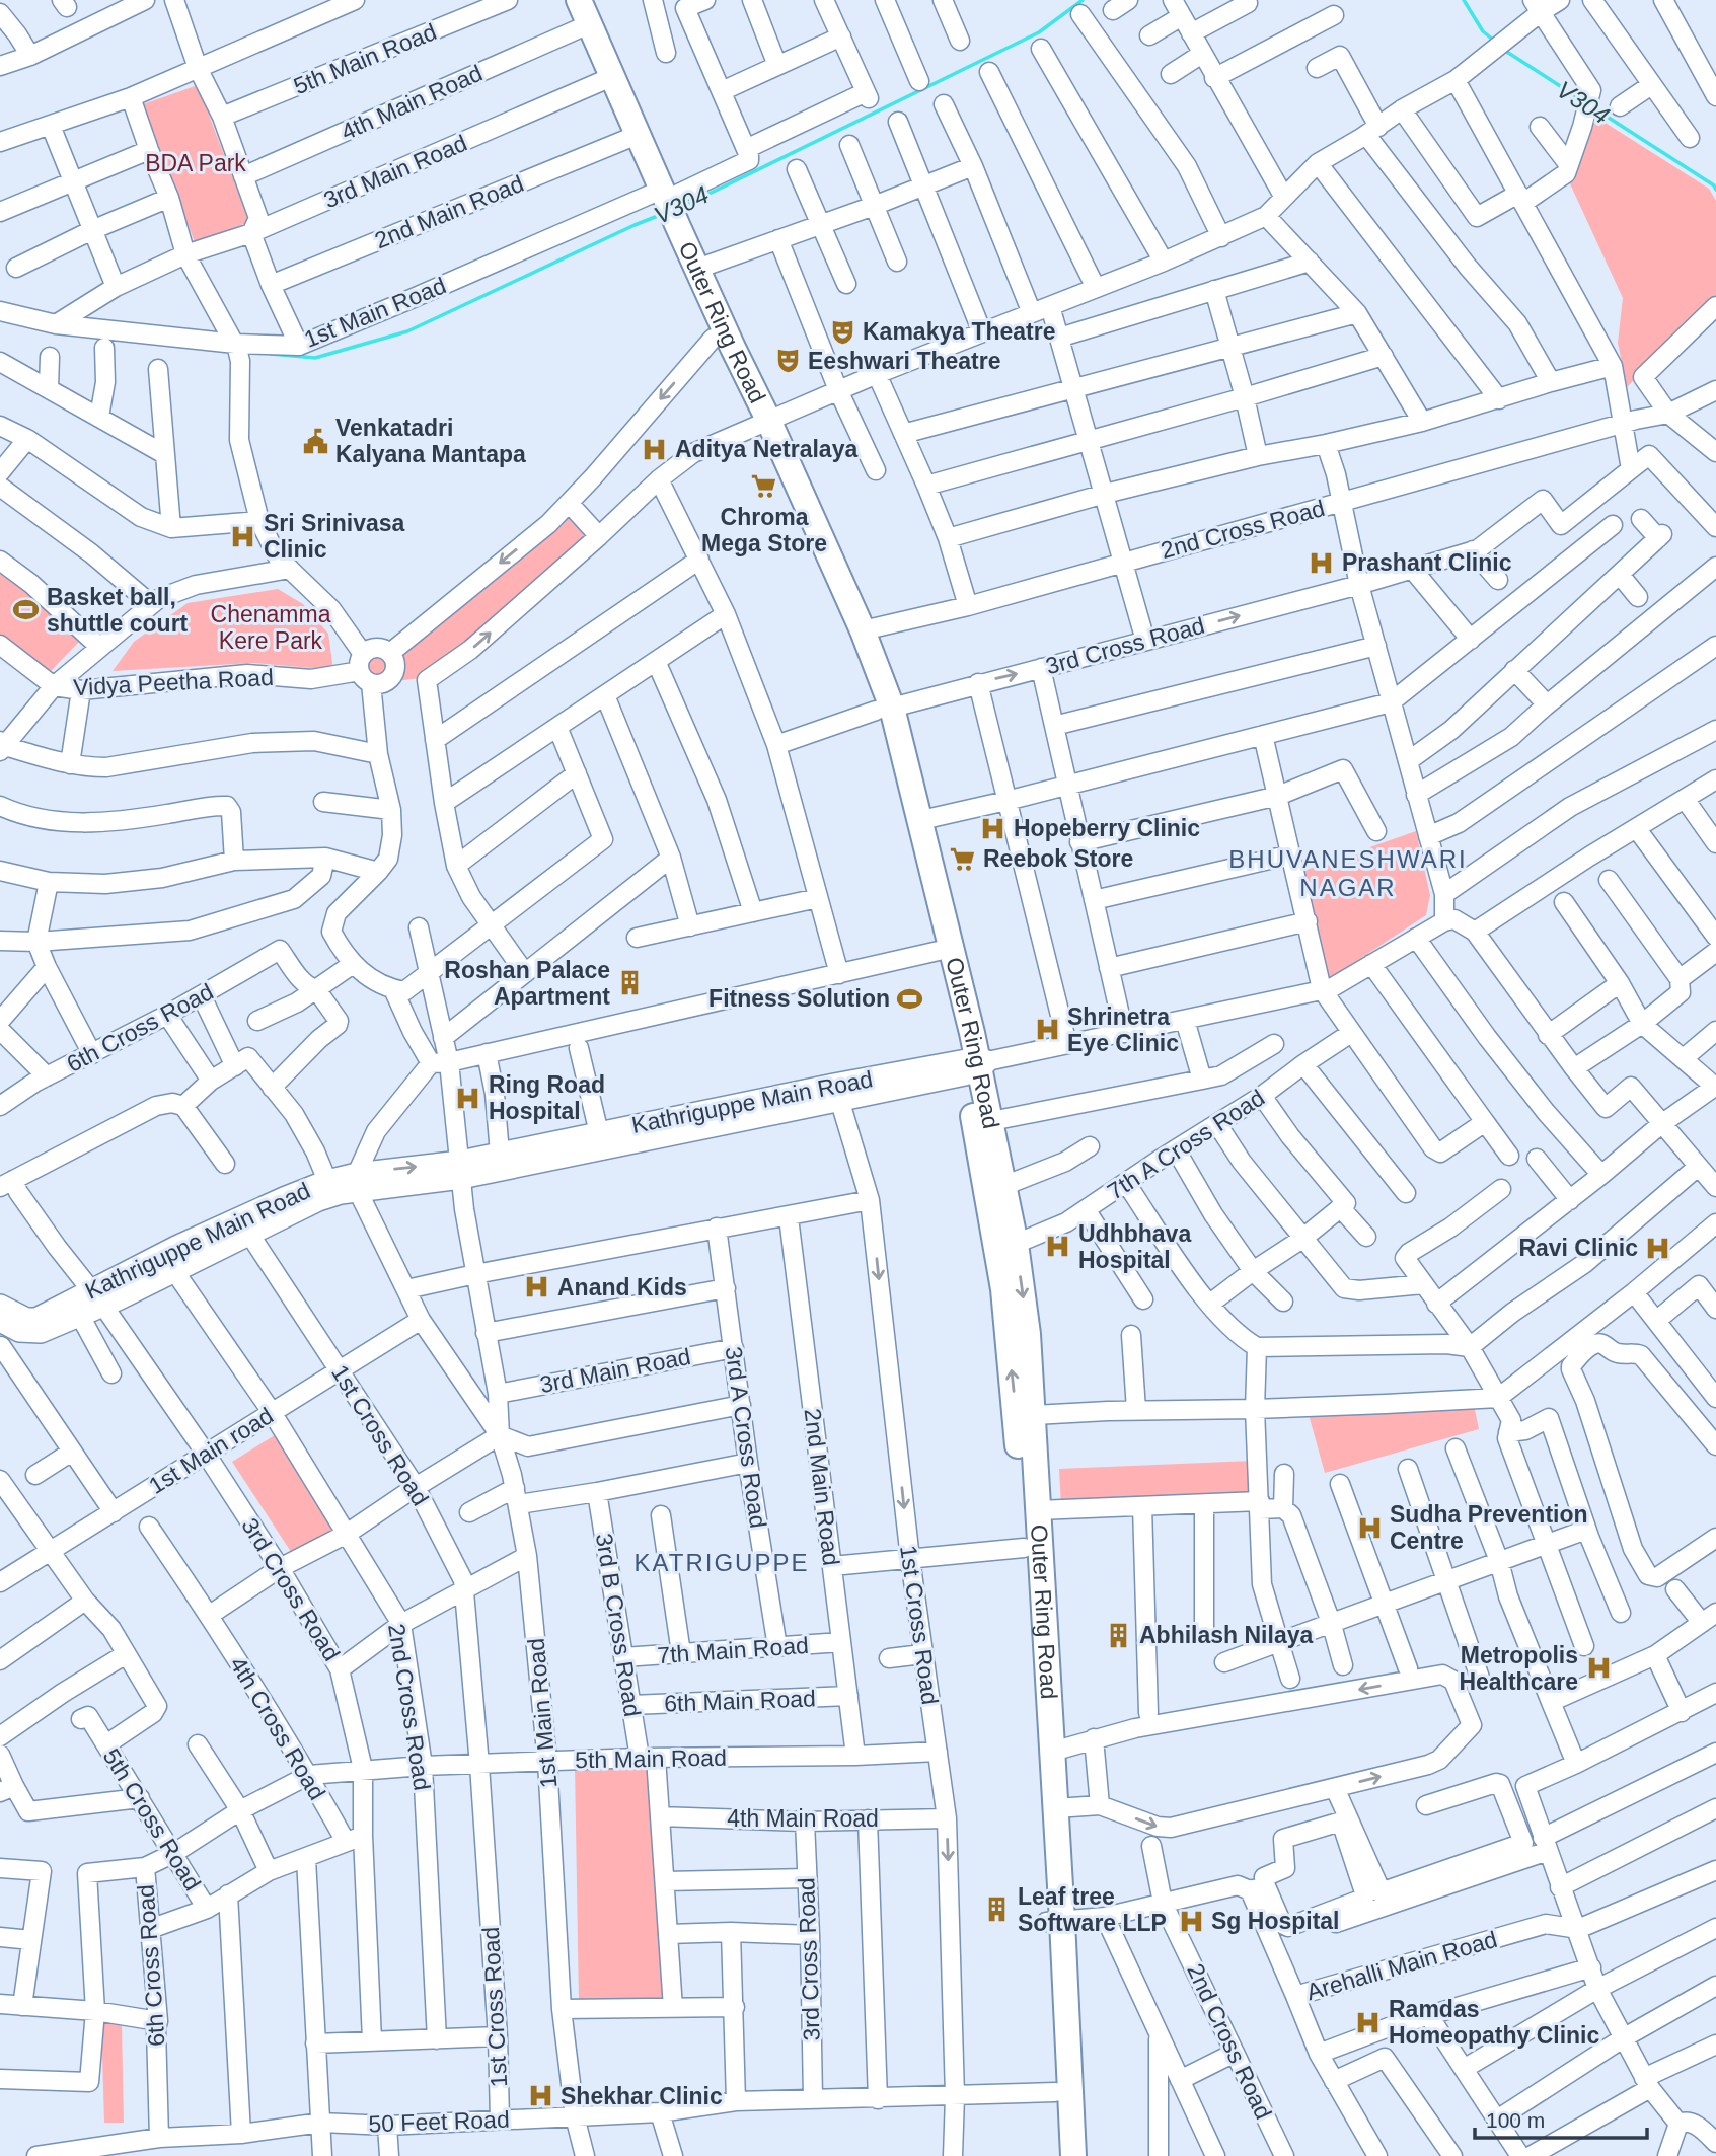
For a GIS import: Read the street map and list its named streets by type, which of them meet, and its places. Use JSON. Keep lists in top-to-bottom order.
{
  "streets": {
    "highway": ["Outer Ring Road"],
    "main road": ["Kathriguppe Main Road"],
    "street": [
      "5th Main Road",
      "4th Main Road",
      "3rd Main Road",
      "2nd Main Road",
      "1st Main Road",
      "2nd Cross Road",
      "3rd Cross Road",
      "Vidya Peetha Road",
      "6th Cross Road",
      "7th A Cross Road",
      "1st Cross Road",
      "3rd A Cross Road",
      "1st Main road",
      "3rd B Cross Road",
      "7th Main Road",
      "6th Main Road",
      "4th Cross Road",
      "5th Cross Road",
      "Arehalli Main Road",
      "50 Feet Road"
    ]
  },
  "crossings": [
    ["5th Main Road", "2nd Main Road"],
    ["5th Main Road", "1st Main Road"],
    ["5th Main Road", "2nd Cross Road"],
    ["5th Main Road", "3rd Cross Road"],
    ["5th Main Road", "6th Cross Road"],
    ["5th Main Road", "1st Cross Road"],
    ["5th Main Road", "3rd B Cross Road"],
    ["4th Main Road", "Outer Ring Road"],
    ["4th Main Road", "3rd Cross Road"],
    ["4th Main Road", "1st Cross Road"],
    ["3rd Main Road", "1st Main Road"],
    ["3rd Main Road", "Outer Ring Road"],
    ["3rd Main Road", "3rd A Cross Road"],
    ["2nd Main Road", "Outer Ring Road"],
    ["2nd Main Road", "7th Main Road"],
    ["2nd Main Road", "6th Main Road"],
    ["1st Main Road", "Outer Ring Road"],
    ["1st Main Road", "Kathriguppe Main Road"],
    ["1st Main Road", "50 Feet Road"],
    ["Outer Ring Road", "2nd Cross Road"],
    ["Outer Ring Road", "3rd Cross Road"],
    ["Outer Ring Road", "Kathriguppe Main Road"],
    ["Outer Ring Road", "7th A Cross Road"],
    ["Outer Ring Road", "50 Feet Road"],
    ["2nd Cross Road", "Kathriguppe Main Road"],
    ["2nd Cross Road", "1st Main road"],
    ["3rd Cross Road", "6th Cross Road"],
    ["3rd Cross Road", "Kathriguppe Main Road"],
    ["3rd Cross Road", "1st Main road"],
    ["3rd Cross Road", "5th Cross Road"],
    ["3rd Cross Road", "50 Feet Road"],
    ["6th Cross Road", "4th Cross Road"],
    ["6th Cross Road", "5th Cross Road"],
    ["6th Cross Road", "50 Feet Road"],
    ["Kathriguppe Main Road", "1st Cross Road"],
    ["1st Cross Road", "1st Main road"],
    ["1st Cross Road", "50 Feet Road"],
    ["3rd A Cross Road", "7th Main Road"],
    ["3rd B Cross Road", "7th Main Road"],
    ["3rd B Cross Road", "6th Main Road"],
    ["4th Cross Road", "5th Cross Road"],
    ["5th Cross Road", "50 Feet Road"]
  ],
  "districts": ["BHUVANESHWARI NAGAR", "KATRIGUPPE"],
  "water": ["V304"],
  "parks": ["BDA Park", "Chenamma Kere Park"],
  "places": {
    "theatre": ["Kamakya Theatre", "Eeshwari Theatre"],
    "public building": ["Venkatadri Kalyana Mantapa"],
    "hospital": [
      "Aditya Netralaya",
      "Sri Srinivasa Clinic",
      "Prashant Clinic",
      "Hopeberry Clinic",
      "Shrinetra Eye Clinic",
      "Ring Road Hospital",
      "Udhbhava Hospital",
      "Ravi Clinic",
      "Anand Kids",
      "Sudha Prevention Centre",
      "Metropolis Healthcare",
      "Sg Hospital",
      "Ramdas Homeopathy Clinic",
      "Shekhar Clinic"
    ],
    "supermarket": ["Chroma Mega Store", "Reebok Store"],
    "sports": ["Basket ball, shuttle court", "Fitness Solution"],
    "building": ["Roshan Palace Apartment", "Abhilash Nilaya", "Leaf tree Software LLP"]
  },
  "scale_bar": "100 m"
}
